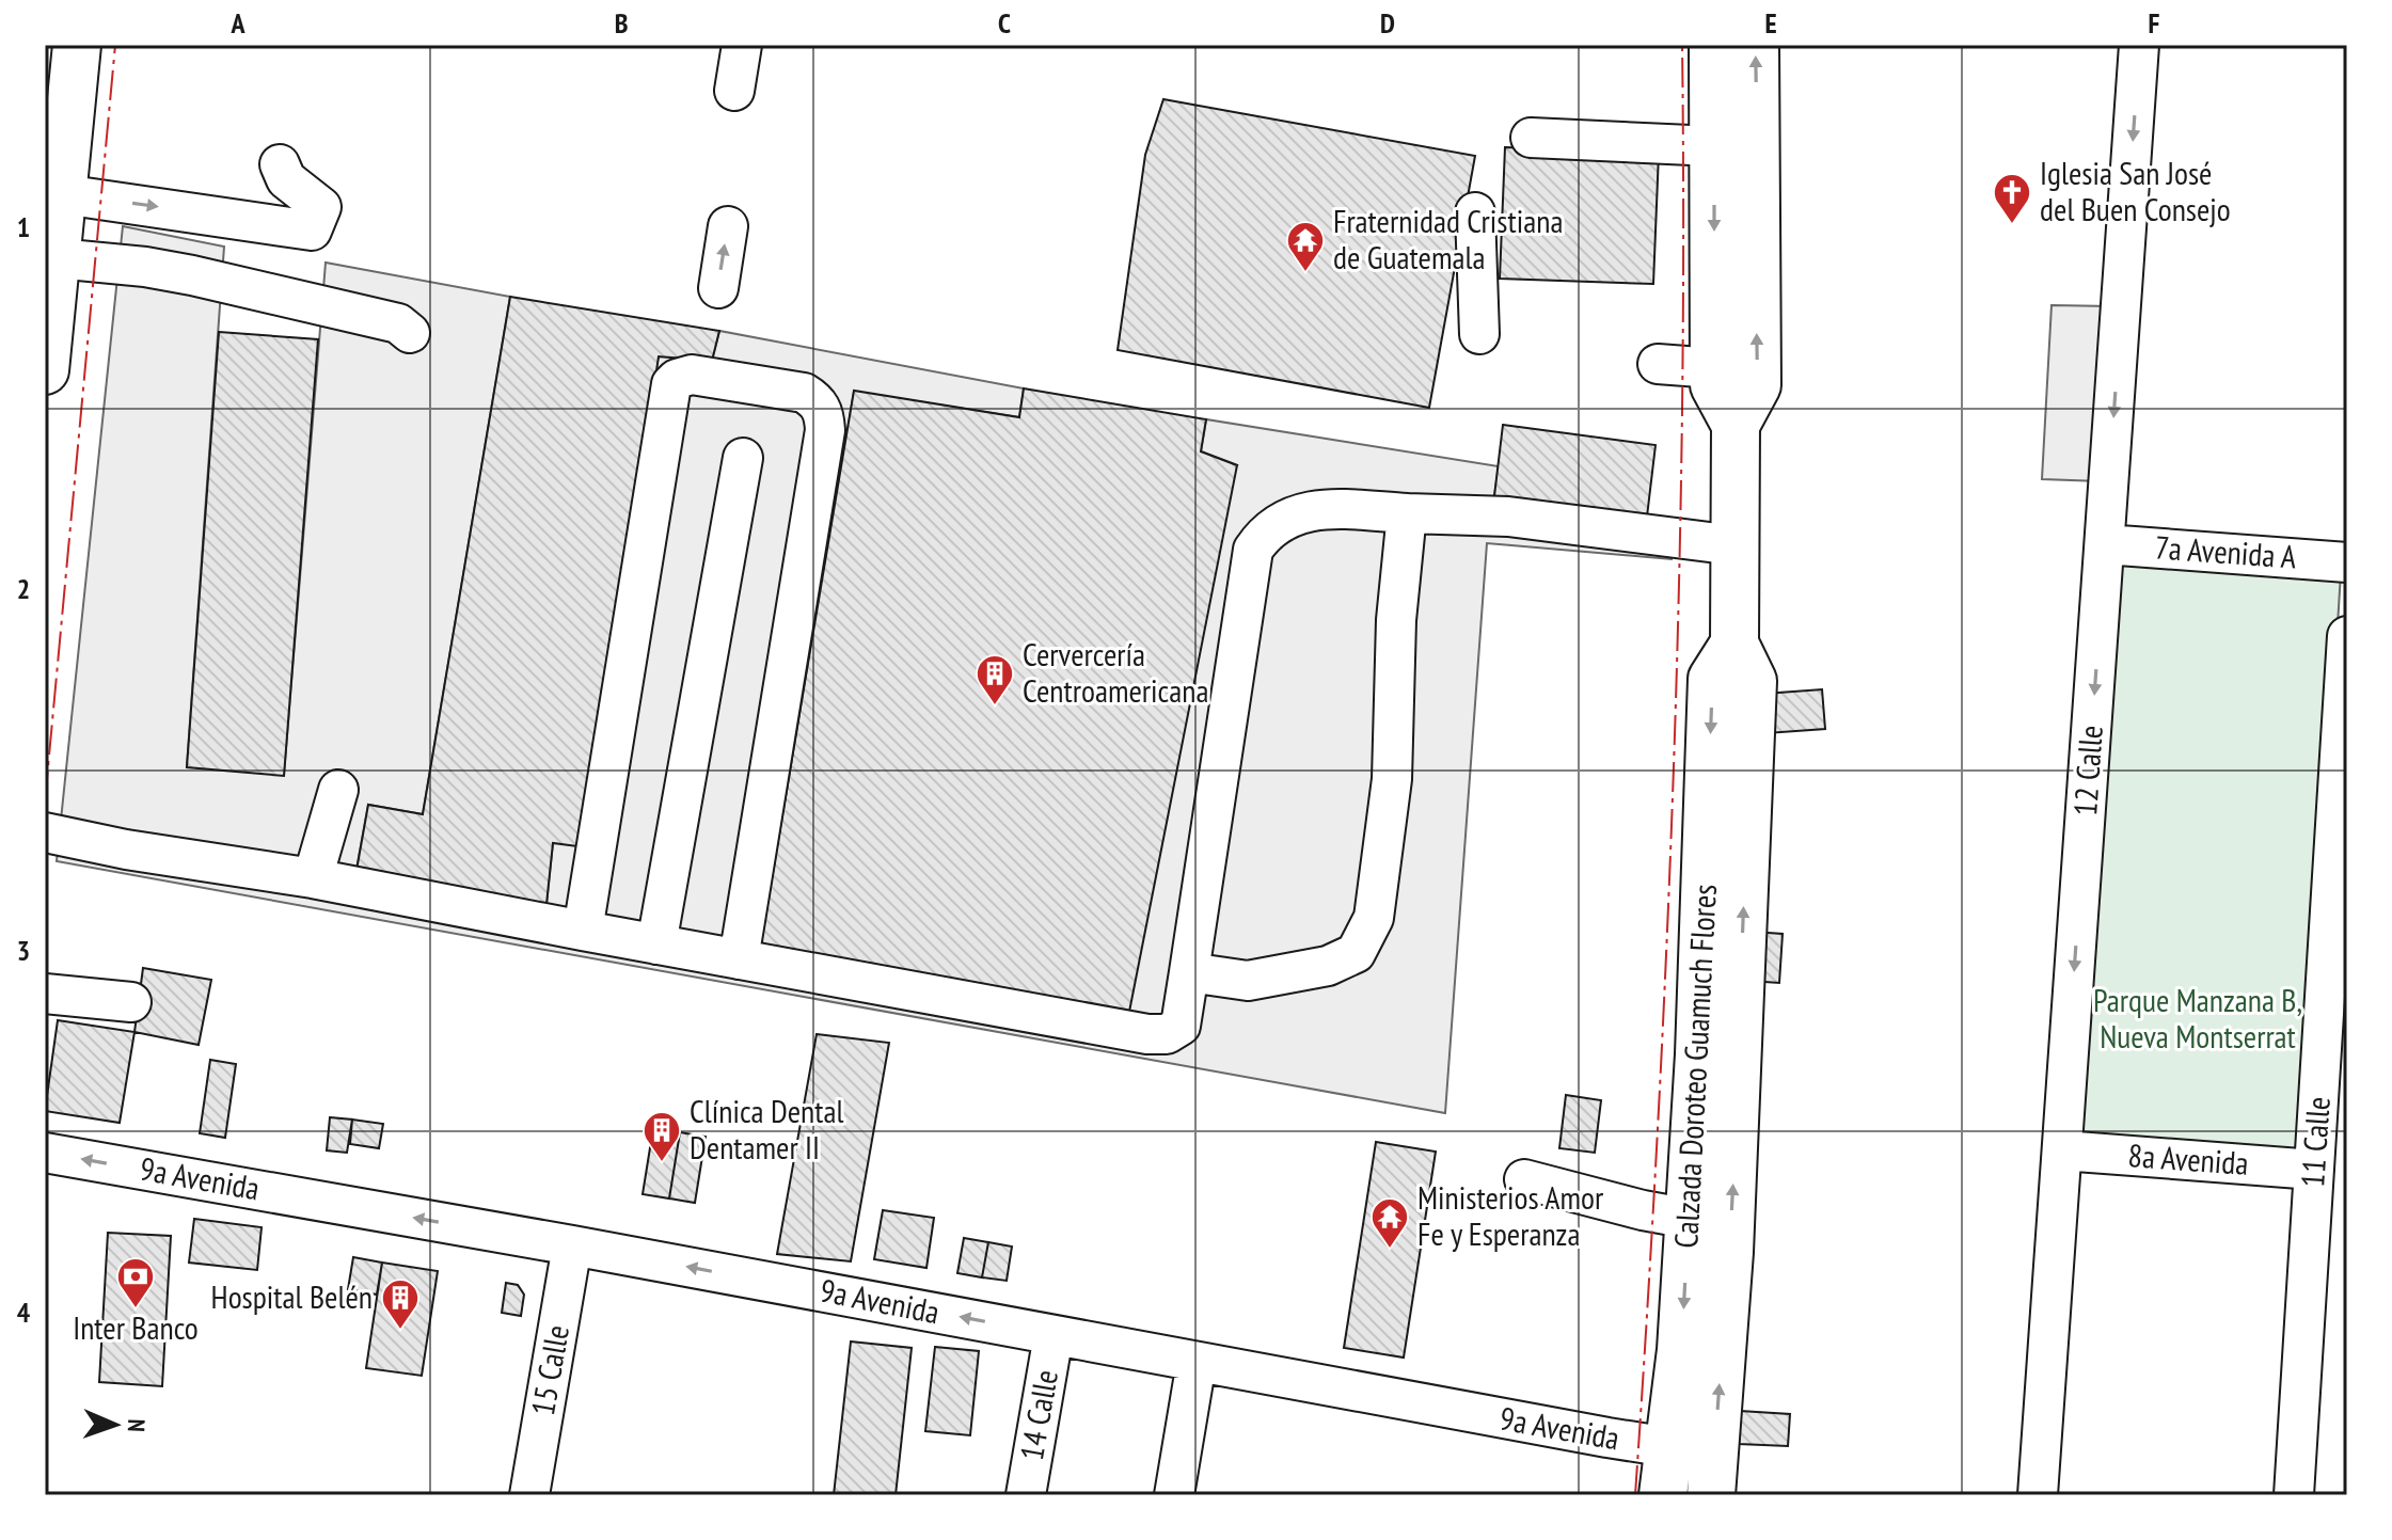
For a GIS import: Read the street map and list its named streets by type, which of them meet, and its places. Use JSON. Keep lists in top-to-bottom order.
{
  "streets": {
    "main road": ["Calzada Doroteo Guamuch Flores"],
    "street": [
      "7a Avenida A",
      "12 Calle",
      "11 Calle",
      "8a Avenida",
      "9a Avenida",
      "15 Calle",
      "14 Calle"
    ]
  },
  "crossings": [
    ["7a Avenida A", "12 Calle"],
    ["12 Calle", "8a Avenida"],
    ["Calzada Doroteo Guamuch Flores", "9a Avenida"],
    ["11 Calle", "8a Avenida"],
    ["9a Avenida", "15 Calle"],
    ["9a Avenida", "14 Calle"]
  ],
  "one_way": ["12 Calle"],
  "parks": ["Parque Manzana B, Nueva Montserrat"],
  "places": {
    "church": ["Iglesia San José del Buen Consejo"],
    "temple": ["Fraternidad Cristiana de Guatemala", "Ministerios Amor Fe y Esperanza"],
    "building": ["Cervercería Centroamericana", "Clínica Dental Dentamer II", "Hospital Belén"],
    "bank": ["Inter Banco"]
  },
  "north": "right",
  "grid": {
    "columns": [
      "A",
      "B",
      "C",
      "D",
      "E",
      "F"
    ],
    "rows": [
      "1",
      "2",
      "3",
      "4"
    ]
  }
}
